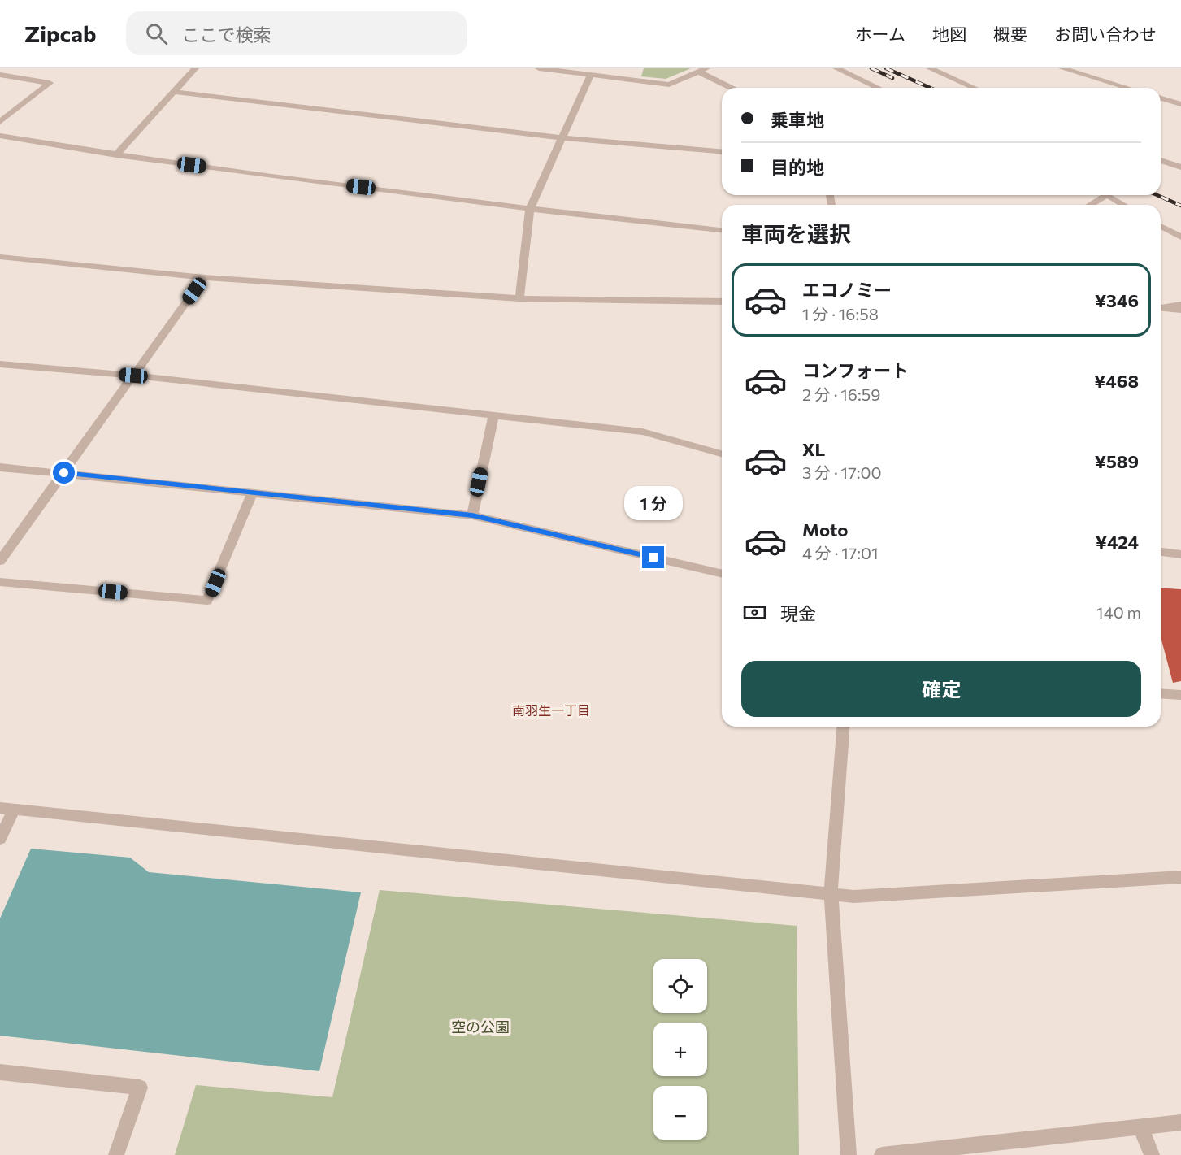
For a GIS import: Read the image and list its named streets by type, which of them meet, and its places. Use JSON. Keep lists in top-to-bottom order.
{
  "districts": ["南羽生一丁目"],
  "parks": ["空の公園"],
  "page": {
    "header": "Zipcab",
    "search": "ここで検索",
    "nav": [
      "ホーム",
      "地図",
      "概要",
      "お問い合わせ"
    ],
    "banner": ["乗車地", "目的地"],
    "heading": "車両を選択",
    "list": [
      {
        "name": "エコノミー",
        "note": "1 分 · 16:58",
        "value": "¥346"
      },
      {
        "name": "コンフォート",
        "note": "2 分 · 16:59",
        "value": "¥468"
      },
      {
        "name": "XL",
        "note": "3 分 · 17:00",
        "value": "¥589"
      },
      {
        "name": "Moto",
        "note": "4 分 · 17:01",
        "value": "¥424"
      }
    ],
    "bubble": "1 分",
    "pay": ["現金", "140 m"],
    "buttons": "確定",
    "map_buttons": ["+", "−"]
  }
}
